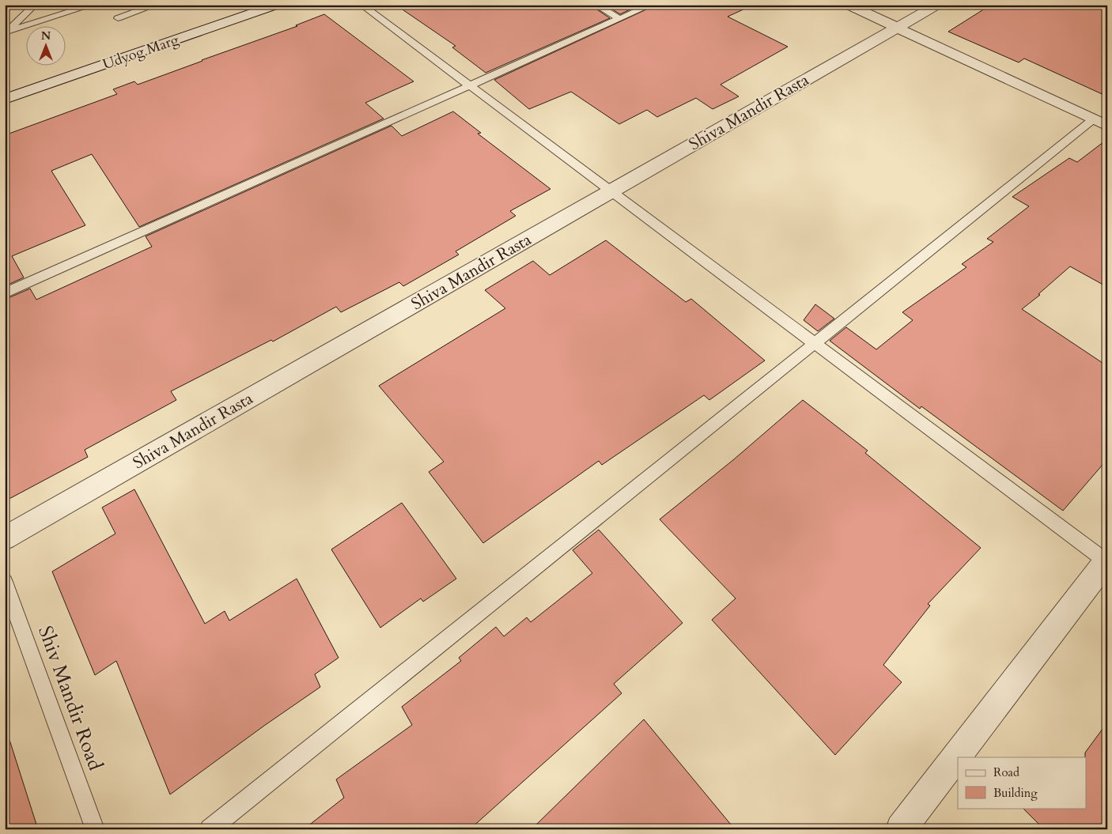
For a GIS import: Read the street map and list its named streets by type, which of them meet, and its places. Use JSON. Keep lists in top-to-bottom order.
{
  "streets": {
    "street": ["Udyog Marg", "Shiva Mandir Rasta"],
    "lane": ["Shiv Mandir Road"]
  },
  "legend": ["Road", "Building"],
  "north": "top"
}
